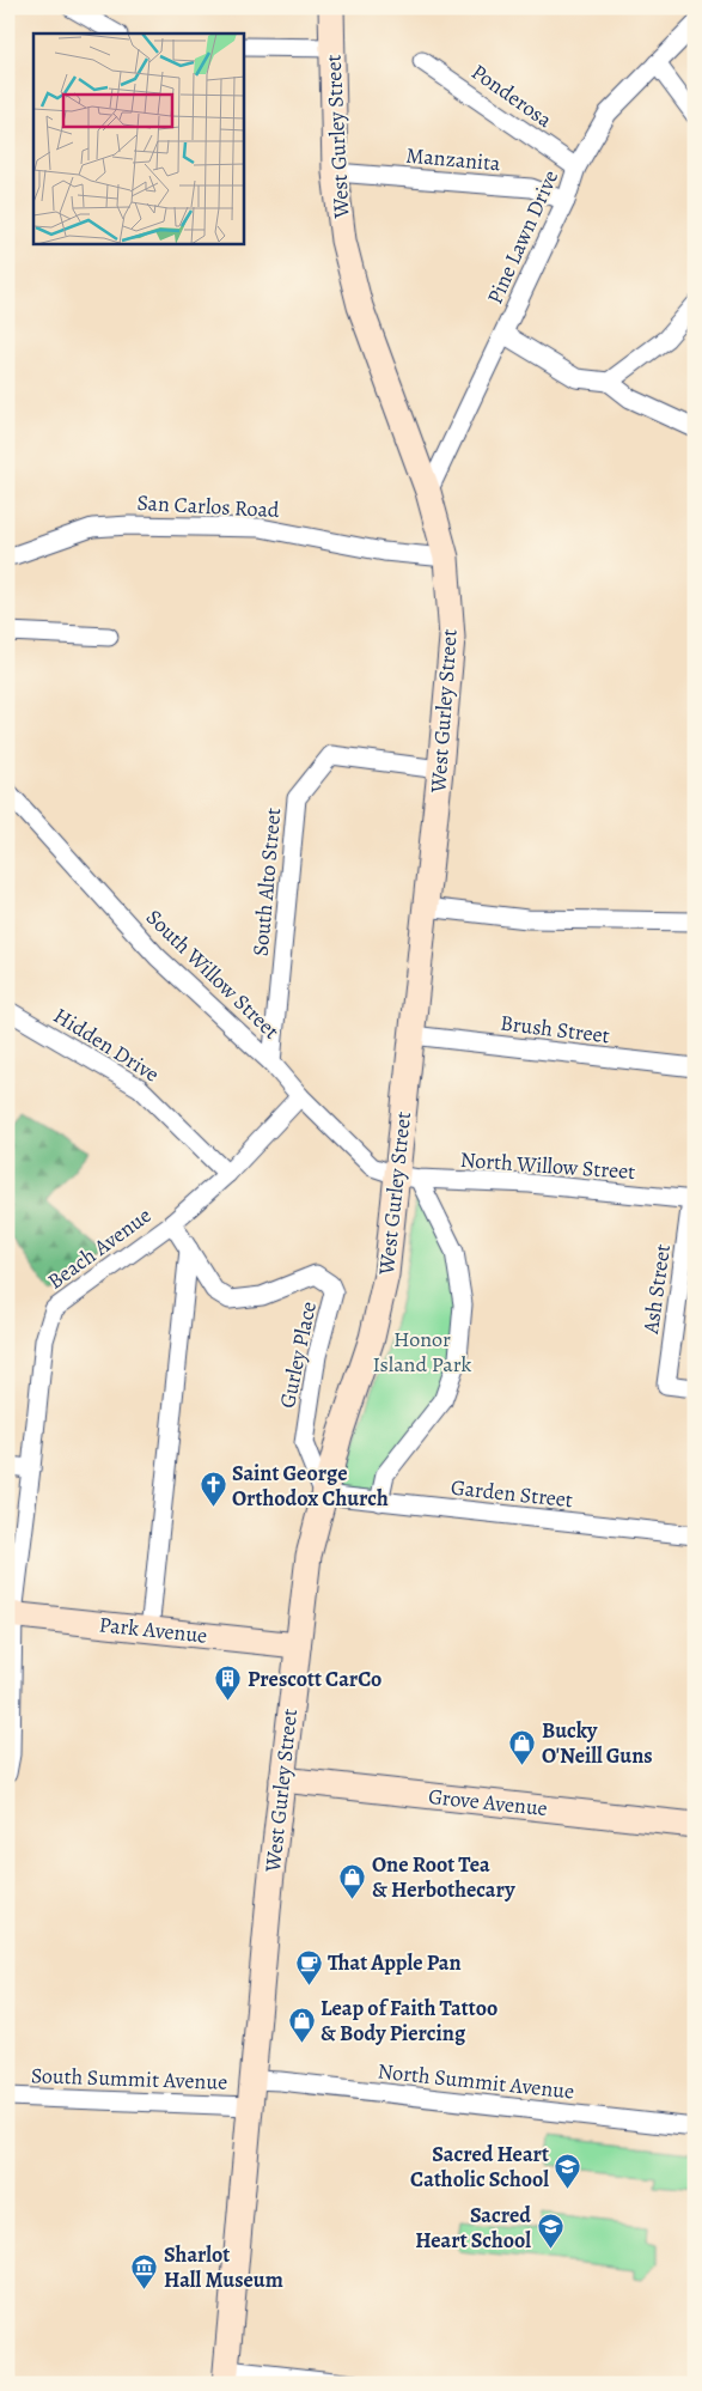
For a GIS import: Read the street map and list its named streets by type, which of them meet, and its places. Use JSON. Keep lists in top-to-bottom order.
{
  "streets": {
    "main road": ["West Gurley Street", "Park Avenue", "Grove Avenue"],
    "street": [
      "Ponderosa",
      "Manzanita",
      "Pine Lawn Drive",
      "San Carlos Road",
      "South Alto Street",
      "South Willow Street",
      "Brush Street",
      "Hidden Drive",
      "North Willow Street",
      "Beach Avenue",
      "Ash Street",
      "Gurley Place",
      "Garden Street",
      "South Summit Avenue",
      "North Summit Avenue"
    ]
  },
  "crossings": [
    ["Ponderosa", "Pine Lawn Drive"],
    ["West Gurley Street", "Manzanita"],
    ["West Gurley Street", "Pine Lawn Drive"],
    ["West Gurley Street", "San Carlos Road"],
    ["West Gurley Street", "South Alto Street"],
    ["West Gurley Street", "South Willow Street"],
    ["West Gurley Street", "Brush Street"],
    ["West Gurley Street", "North Willow Street"],
    ["West Gurley Street", "Gurley Place"],
    ["West Gurley Street", "Garden Street"],
    ["West Gurley Street", "Park Avenue"],
    ["West Gurley Street", "Grove Avenue"],
    ["West Gurley Street", "South Summit Avenue"],
    ["West Gurley Street", "North Summit Avenue"],
    ["Manzanita", "Pine Lawn Drive"],
    ["South Alto Street", "South Willow Street"],
    ["South Willow Street", "North Willow Street"],
    ["South Willow Street", "Beach Avenue"],
    ["Hidden Drive", "Beach Avenue"],
    ["North Willow Street", "Ash Street"],
    ["Beach Avenue", "Gurley Place"],
    ["Beach Avenue", "Park Avenue"],
    ["Gurley Place", "Garden Street"]
  ],
  "parks": ["Honor Island Park"],
  "places": {
    "church": ["Saint George Orthodox Church"],
    "building": ["Prescott CarCo"],
    "shop": ["Bucky O'Neill Guns", "One Root Tea & Herbothecary", "Leap of Faith Tattoo & Body Piercing"],
    "cafe": ["That Apple Pan"],
    "school or university": ["Sacred Heart Catholic School", "Sacred Heart School"],
    "museum": ["Sharlot Hall Museum"]
  }
}
